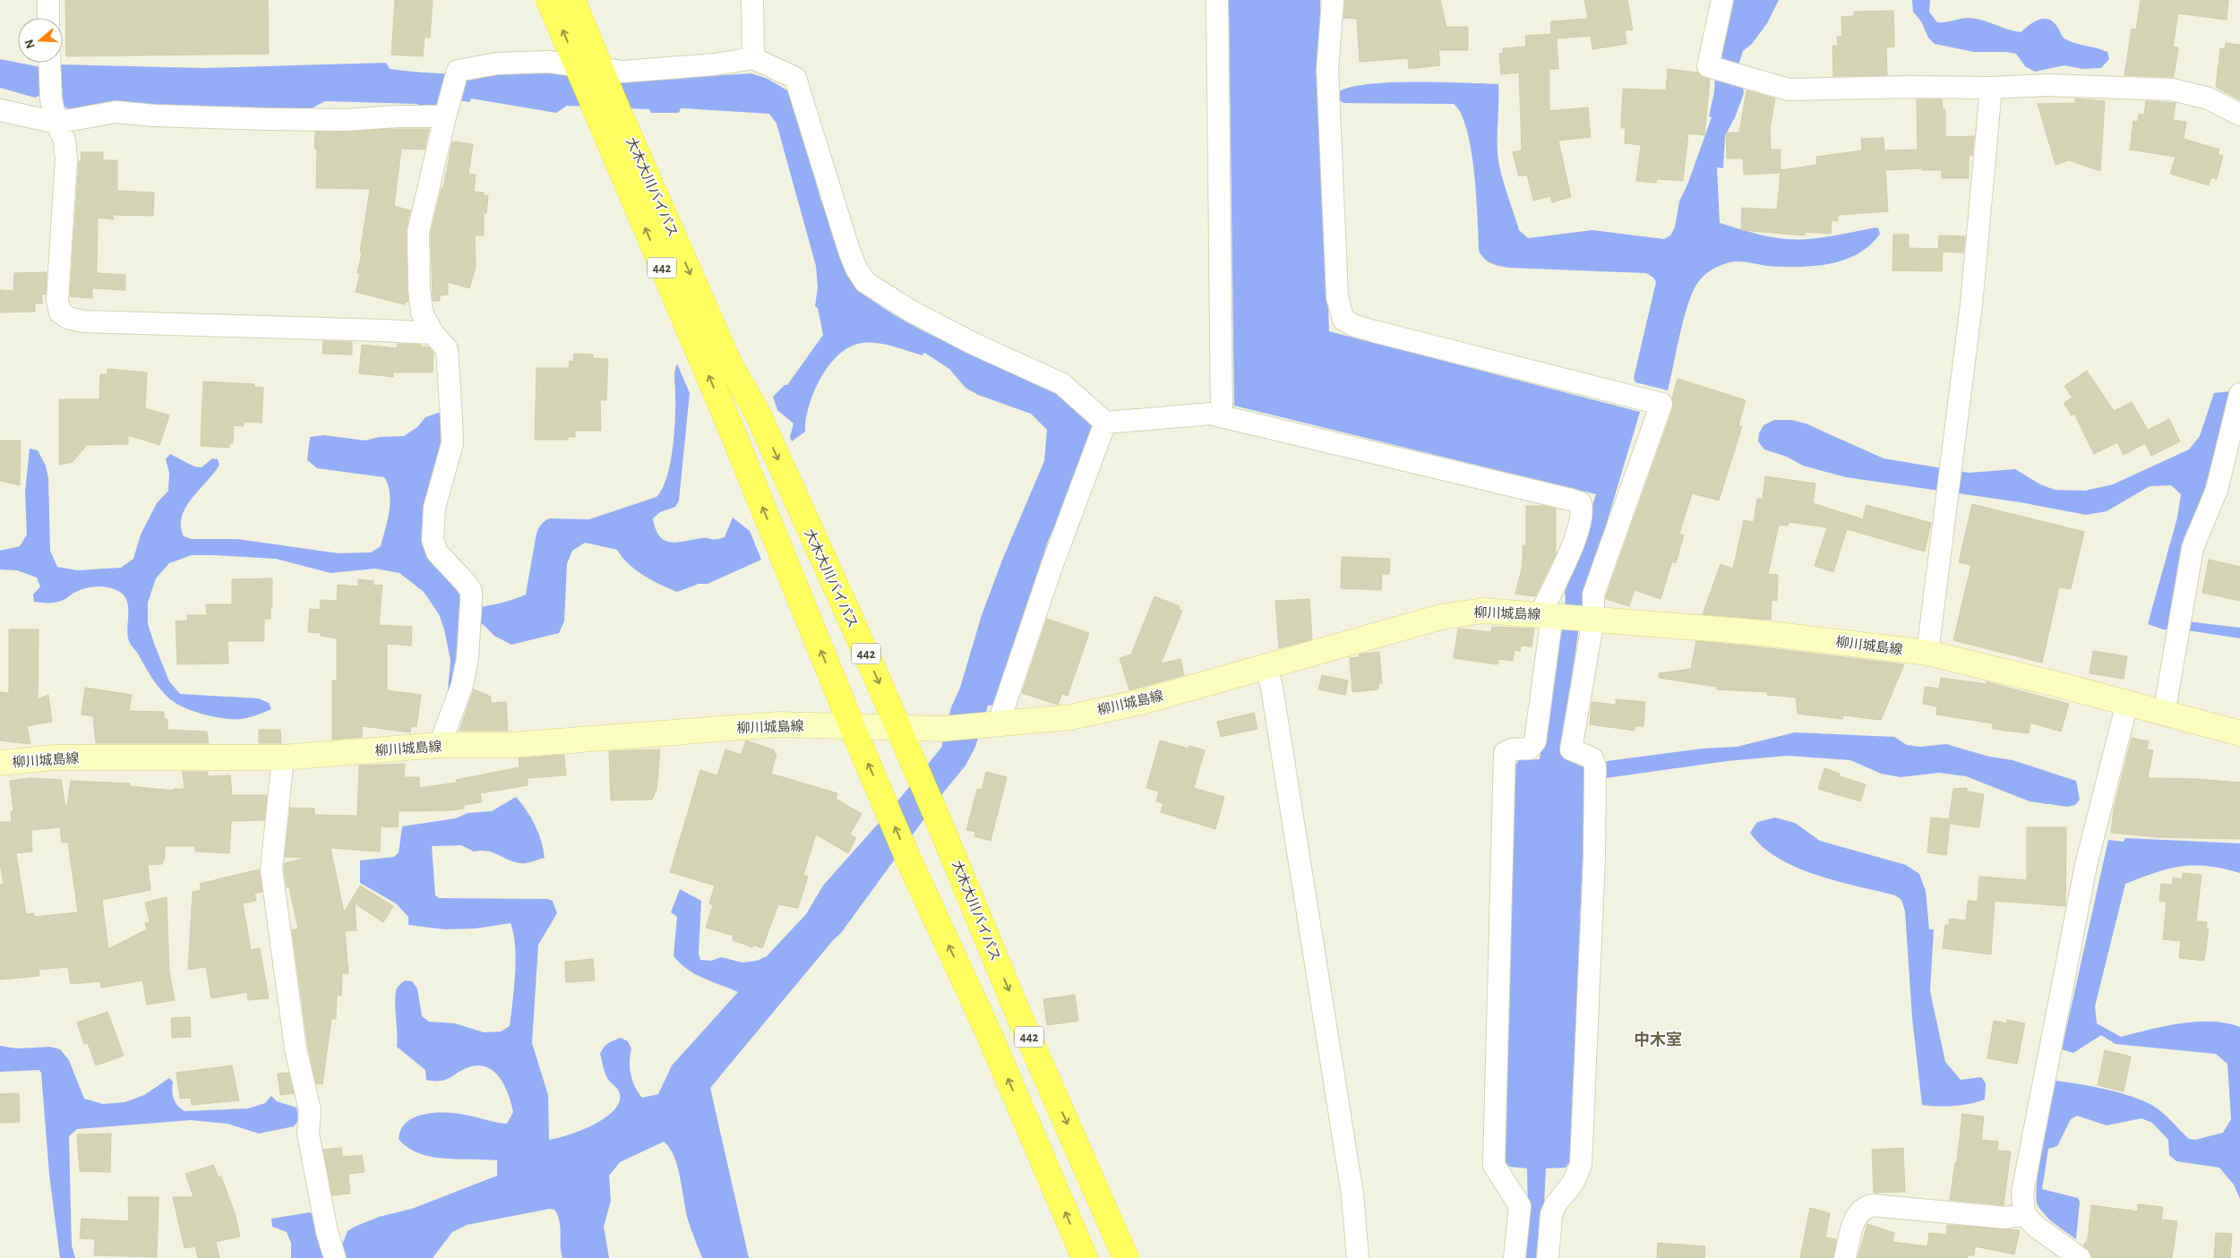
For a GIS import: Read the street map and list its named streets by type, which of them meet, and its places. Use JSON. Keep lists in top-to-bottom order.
{
  "streets": {
    "highway": ["大木大川バイパス", "442"],
    "main road": ["柳川城島線"]
  },
  "crossings": [
    ["大木大川バイパス", "柳川城島線"]
  ],
  "districts": ["中木室"],
  "north": "left"
}
